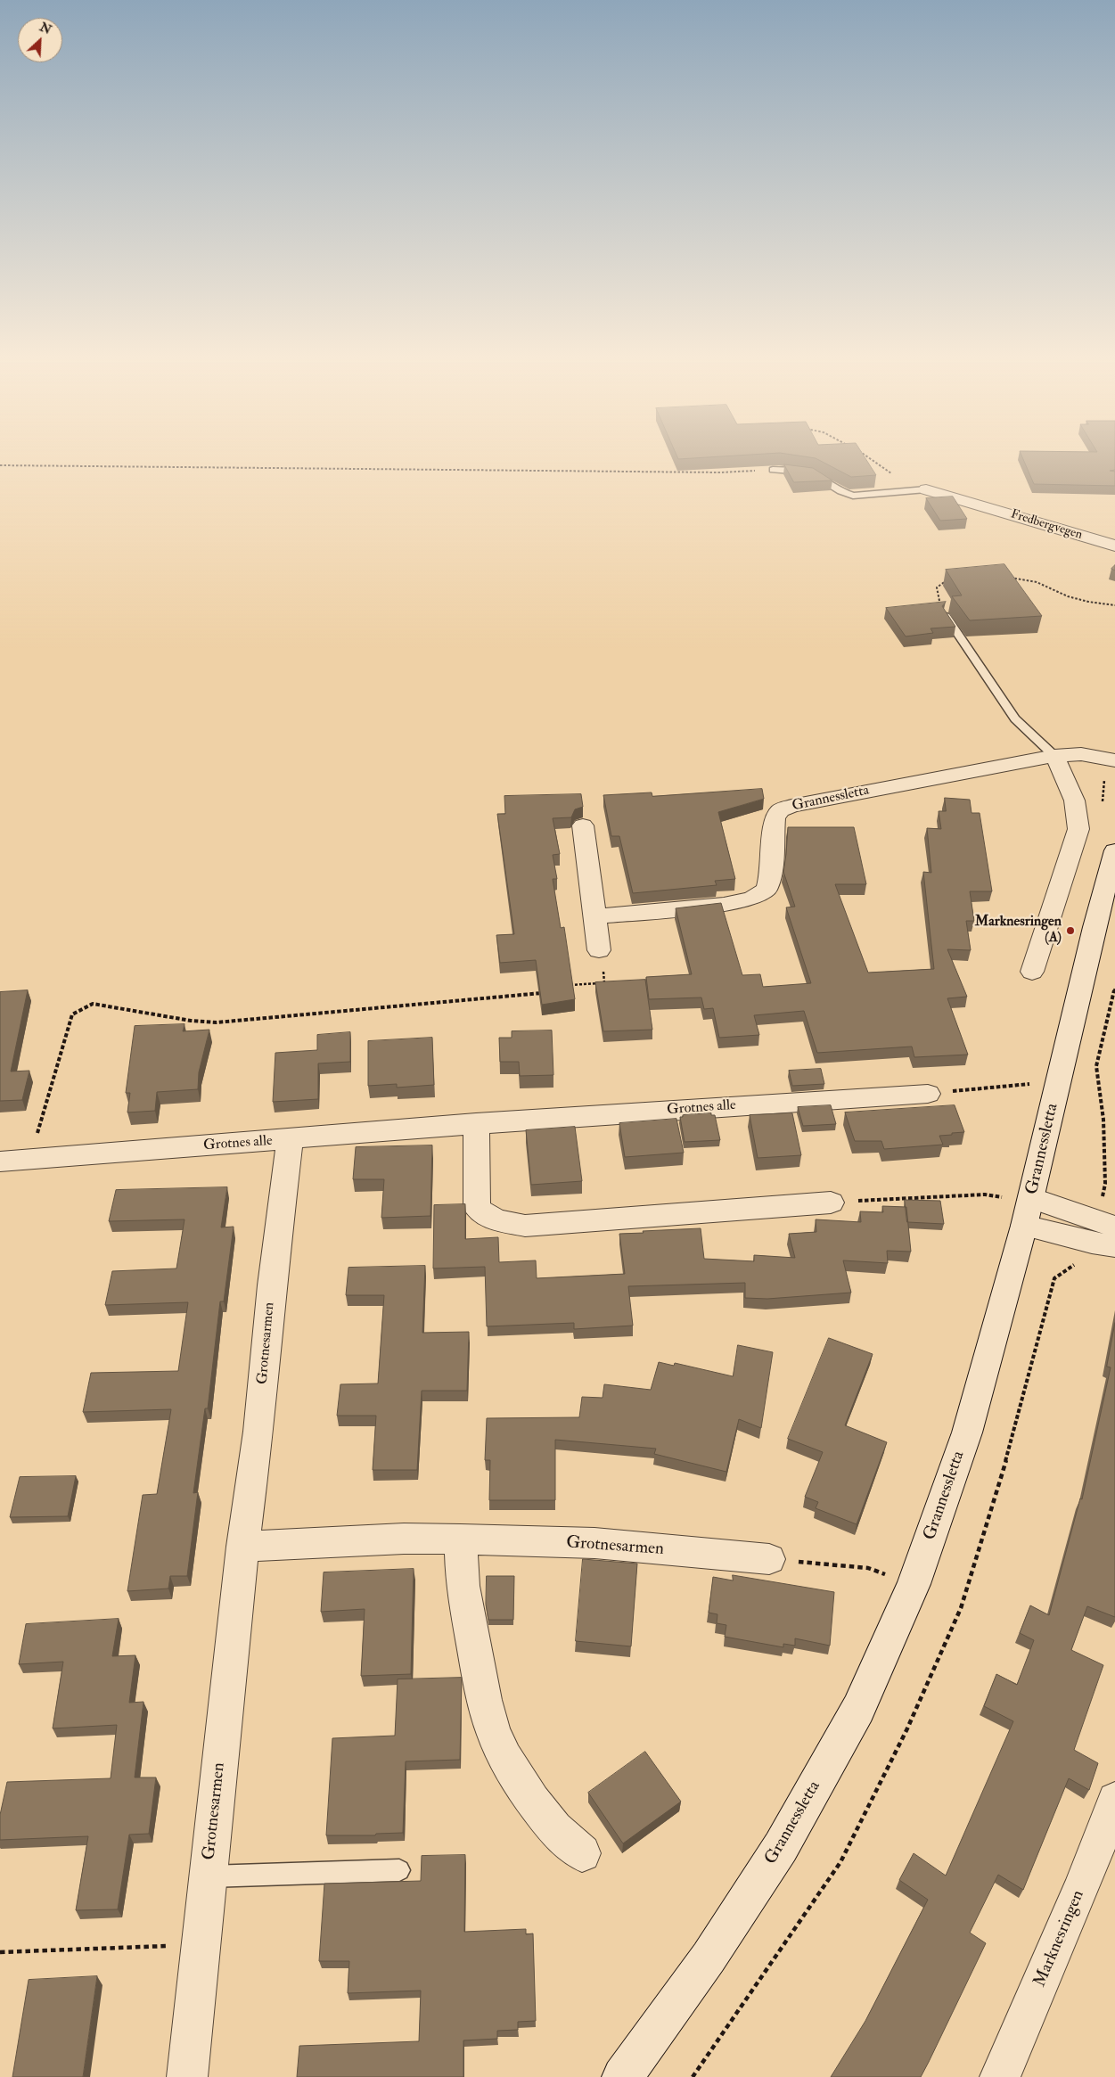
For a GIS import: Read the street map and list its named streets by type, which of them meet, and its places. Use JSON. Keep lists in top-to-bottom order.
{
  "streets": {
    "street": [
      "Fredbergvegen",
      "Grannessletta",
      "Grotnes alle",
      "Grotnesarmen",
      "Marknesringen"
    ]
  },
  "crossings": [
    ["Grotnes alle", "Grotnesarmen"]
  ],
  "places": ["Marknesringen (A)"],
  "north": "top right"
}
